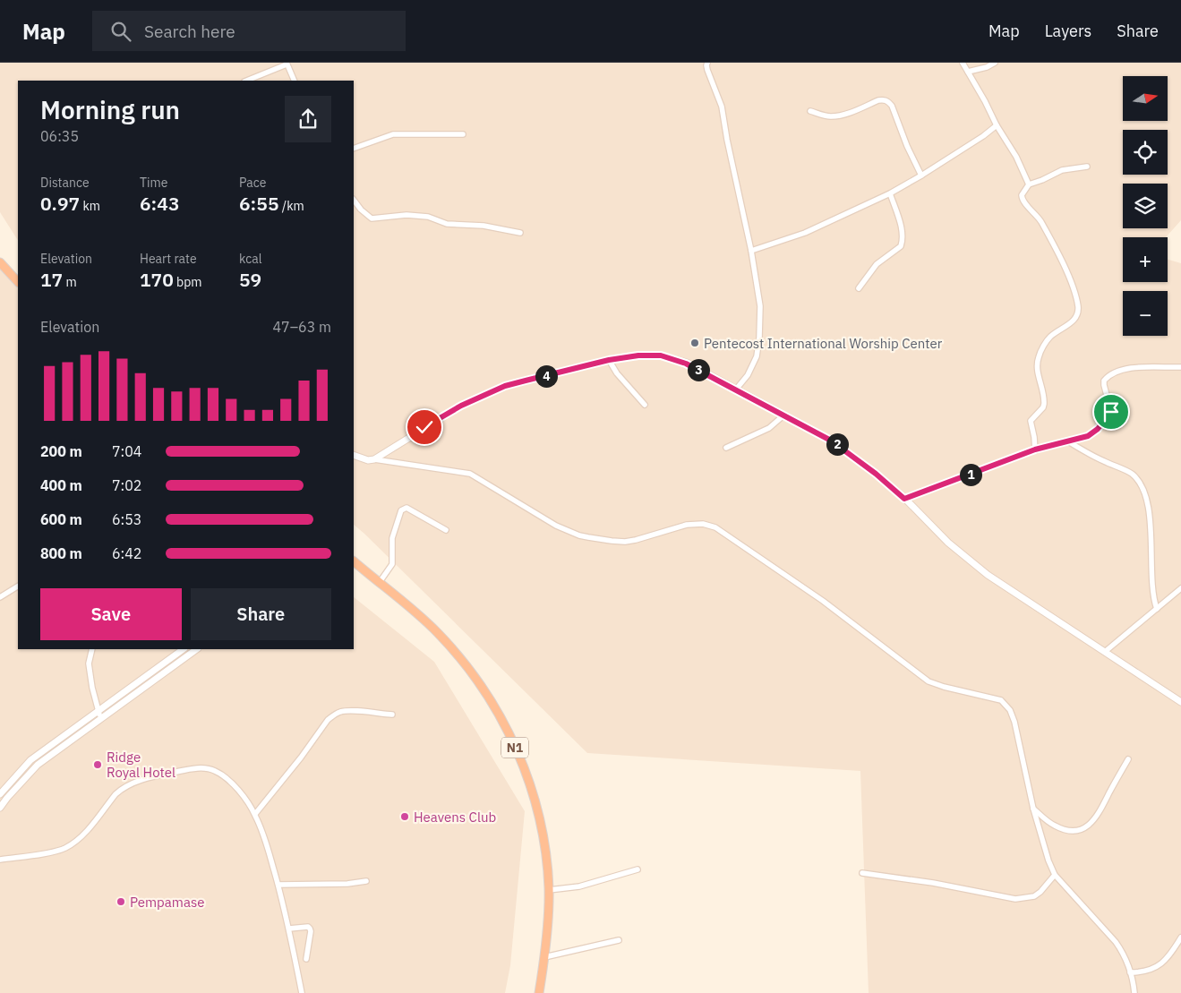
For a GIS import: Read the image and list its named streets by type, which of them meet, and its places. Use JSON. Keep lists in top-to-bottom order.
{
  "streets": {
    "highway": ["N1"]
  },
  "places": [
    "Pentecost International Worship Center",
    "Ridge Royal Hotel",
    "Heavens Club",
    "Pempamase"
  ],
  "north": "right",
  "page": {
    "header": "Map",
    "search": "Search here",
    "nav": ["Map", "Layers", "Share"],
    "map_buttons": ["+", "−"],
    "heading": ["Morning run", "06:35"],
    "stats": [
      ["Distance", "0.97 km"],
      ["Time", "6:43"],
      ["Pace", "6:55 /km"],
      ["Elevation", "17 m"],
      ["Heart rate", "170 bpm"],
      ["kcal", "59"]
    ],
    "chart": ["Elevation", "47–63 m"],
    "pins": [
      "3",
      "4",
      "2",
      "1"
    ],
    "list": [
      {
        "name": "200 m",
        "note": "7:04"
      },
      {
        "name": "400 m",
        "note": "7:02"
      },
      {
        "name": "600 m",
        "note": "6:53"
      },
      {
        "name": "800 m",
        "note": "6:42"
      }
    ],
    "buttons": ["Save", "Share"]
  }
}
